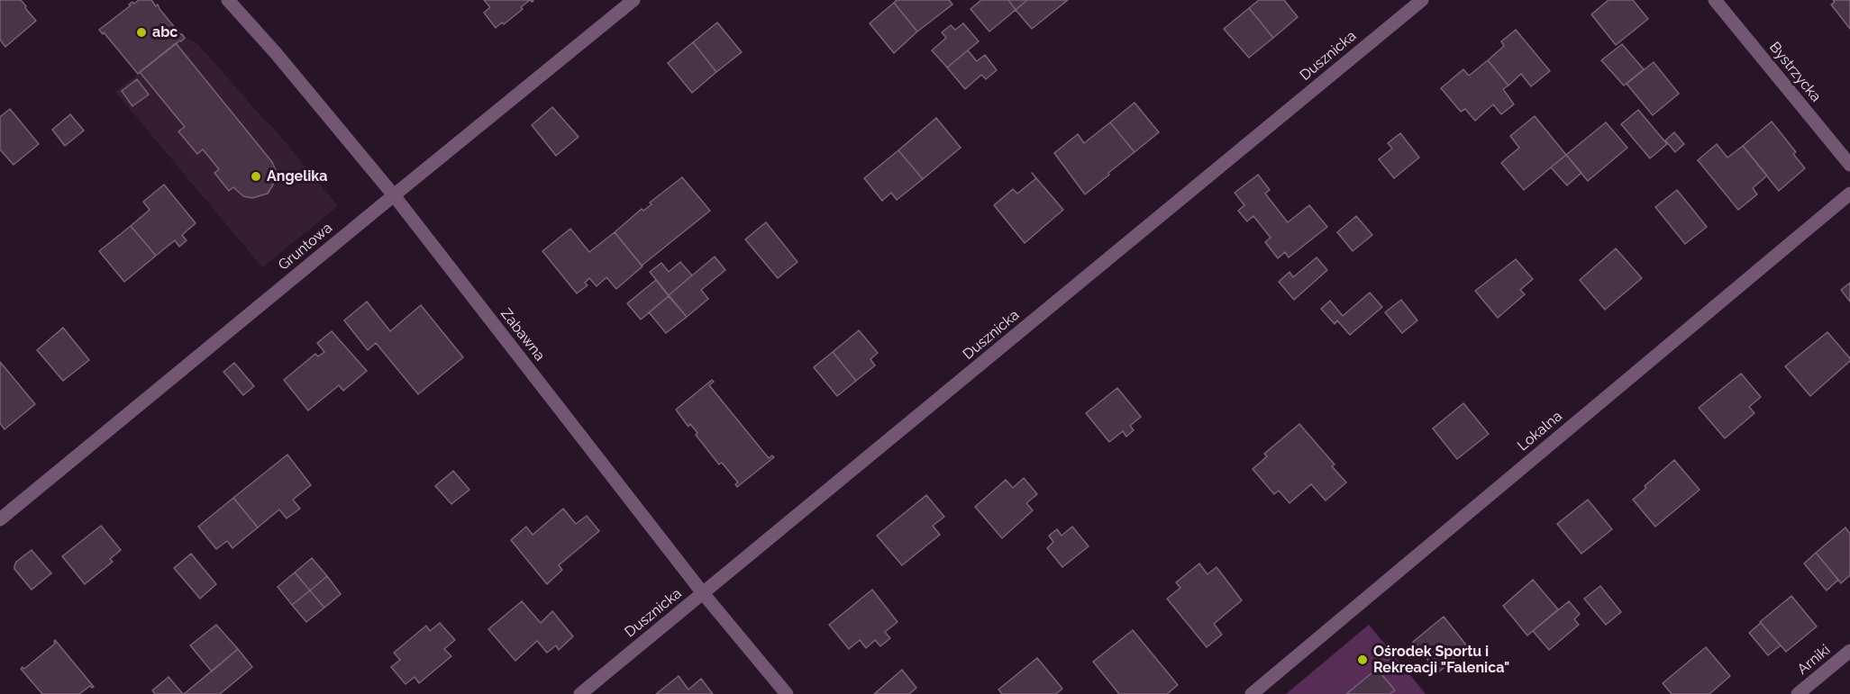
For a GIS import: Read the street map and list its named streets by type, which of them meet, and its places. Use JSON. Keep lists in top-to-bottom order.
{
  "streets": {
    "street": [
      "Dusznicka",
      "Bystrzycka",
      "Gruntowa",
      "Zabawna",
      "Lokalna",
      "Arniki"
    ]
  },
  "crossings": [
    ["Dusznicka", "Zabawna"],
    ["Gruntowa", "Zabawna"]
  ],
  "places": ["abc", "Angelika", "Ośrodek Sportu i Rekreacji \"Falenica\""]
}
